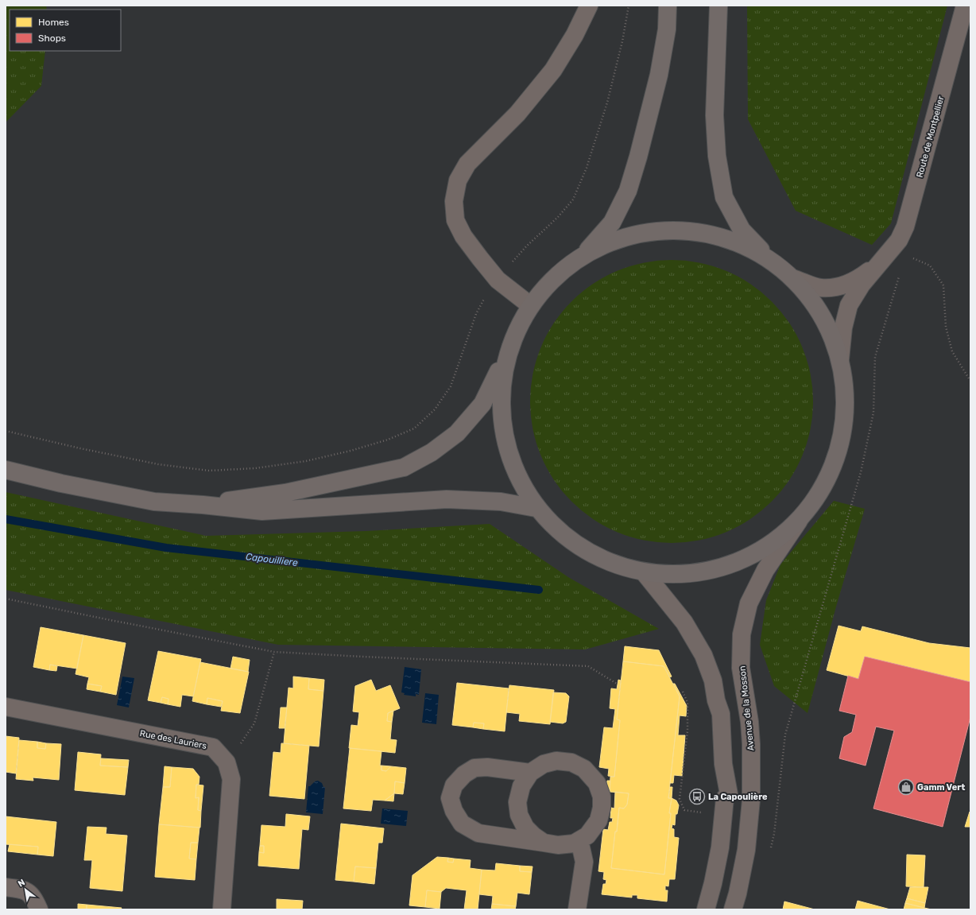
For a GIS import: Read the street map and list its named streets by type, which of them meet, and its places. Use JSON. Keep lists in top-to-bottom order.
{
  "streets": {
    "street": ["Route de Montpellier", "Avenue de la Mosson", "Rue des Lauriers"]
  },
  "water": ["Capouilliere"],
  "places": {
    "shop": ["Gamm Vert"],
    "bus stop": ["La Capoulière"]
  },
  "legend": ["Homes", "Shops"],
  "north": "top left"
}
